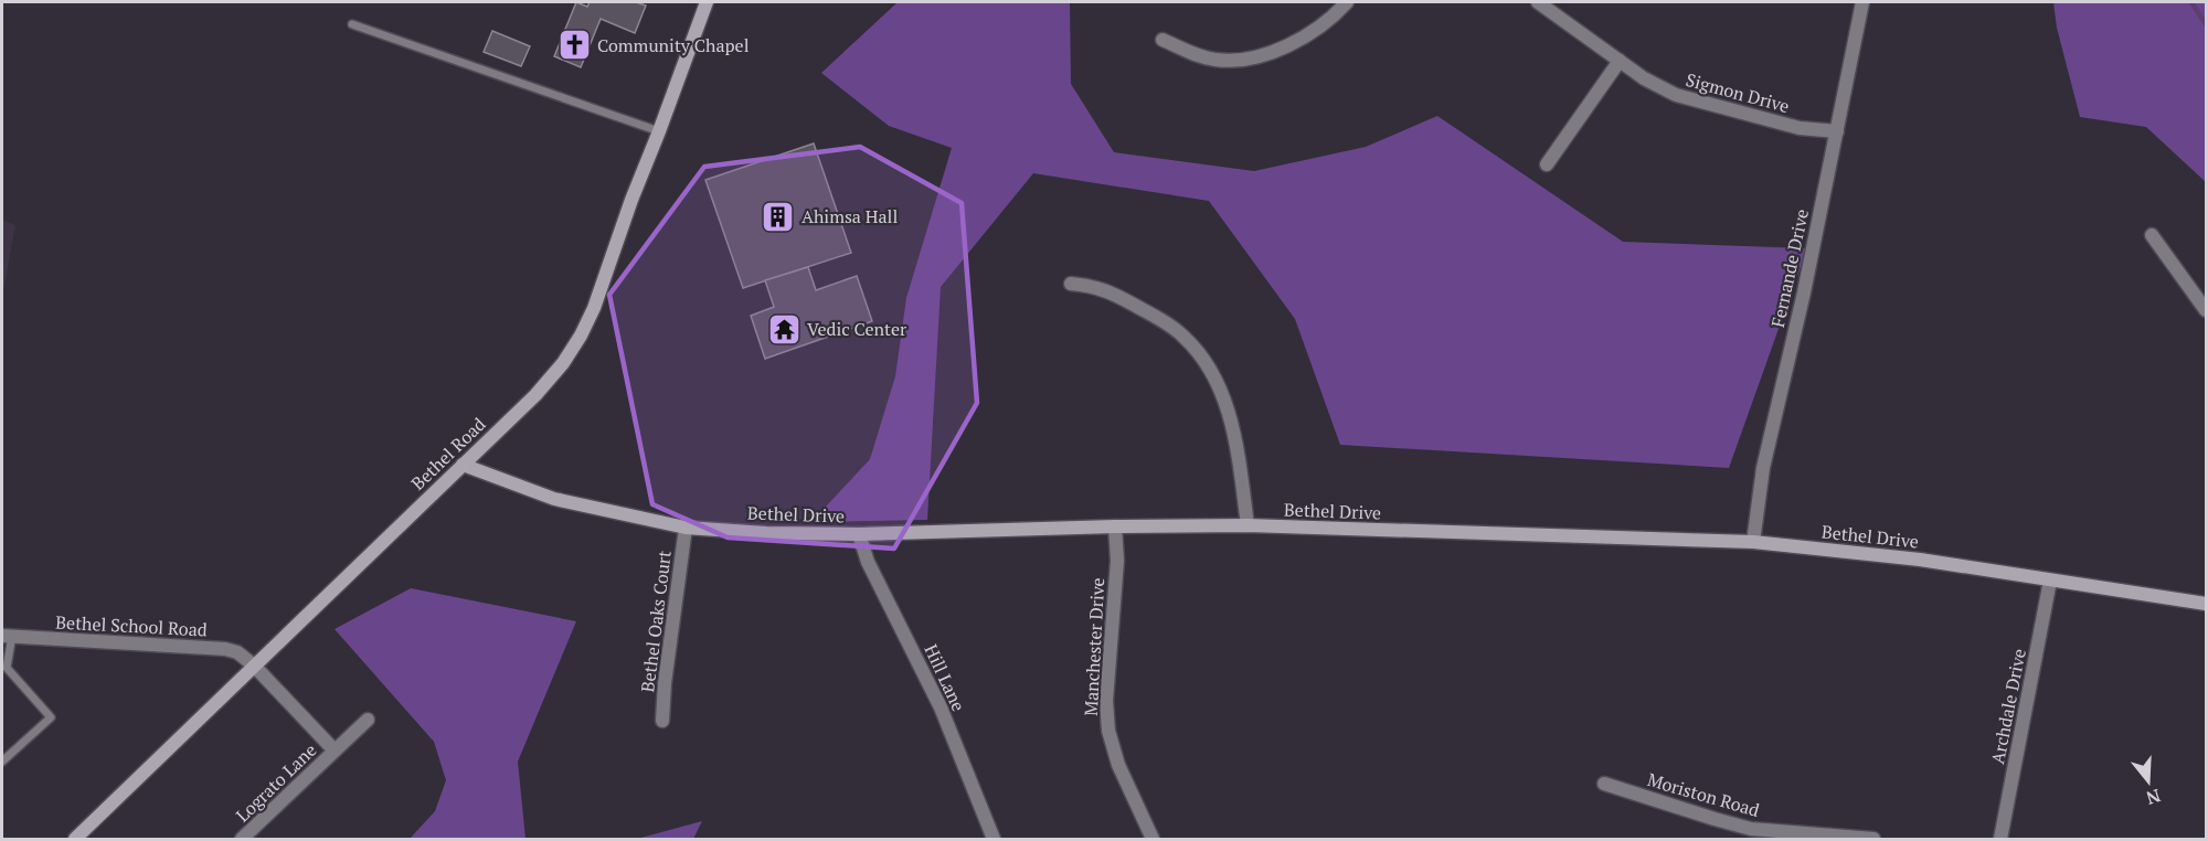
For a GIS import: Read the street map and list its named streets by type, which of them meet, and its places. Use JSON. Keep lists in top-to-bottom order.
{
  "streets": {
    "street": [
      "Sigmon Drive",
      "Fernande Drive",
      "Bethel Road",
      "Bethel Drive",
      "Bethel Oaks Court",
      "Bethel School Road",
      "Manchester Drive",
      "Hill Lane",
      "Archdale Drive",
      "Lograto Lane",
      "Moriston Road"
    ]
  },
  "crossings": [
    ["Sigmon Drive", "Fernande Drive"],
    ["Fernande Drive", "Bethel Drive"],
    ["Bethel Road", "Bethel Drive"],
    ["Bethel Road", "Bethel School Road"],
    ["Bethel Drive", "Bethel Oaks Court"],
    ["Bethel Drive", "Manchester Drive"],
    ["Bethel Drive", "Hill Lane"],
    ["Bethel Drive", "Archdale Drive"],
    ["Bethel School Road", "Lograto Lane"]
  ],
  "places": {
    "church": ["Community Chapel"],
    "building": ["Ahimsa Hall"],
    "temple": ["Vedic Center"]
  },
  "north": "bottom"
}
